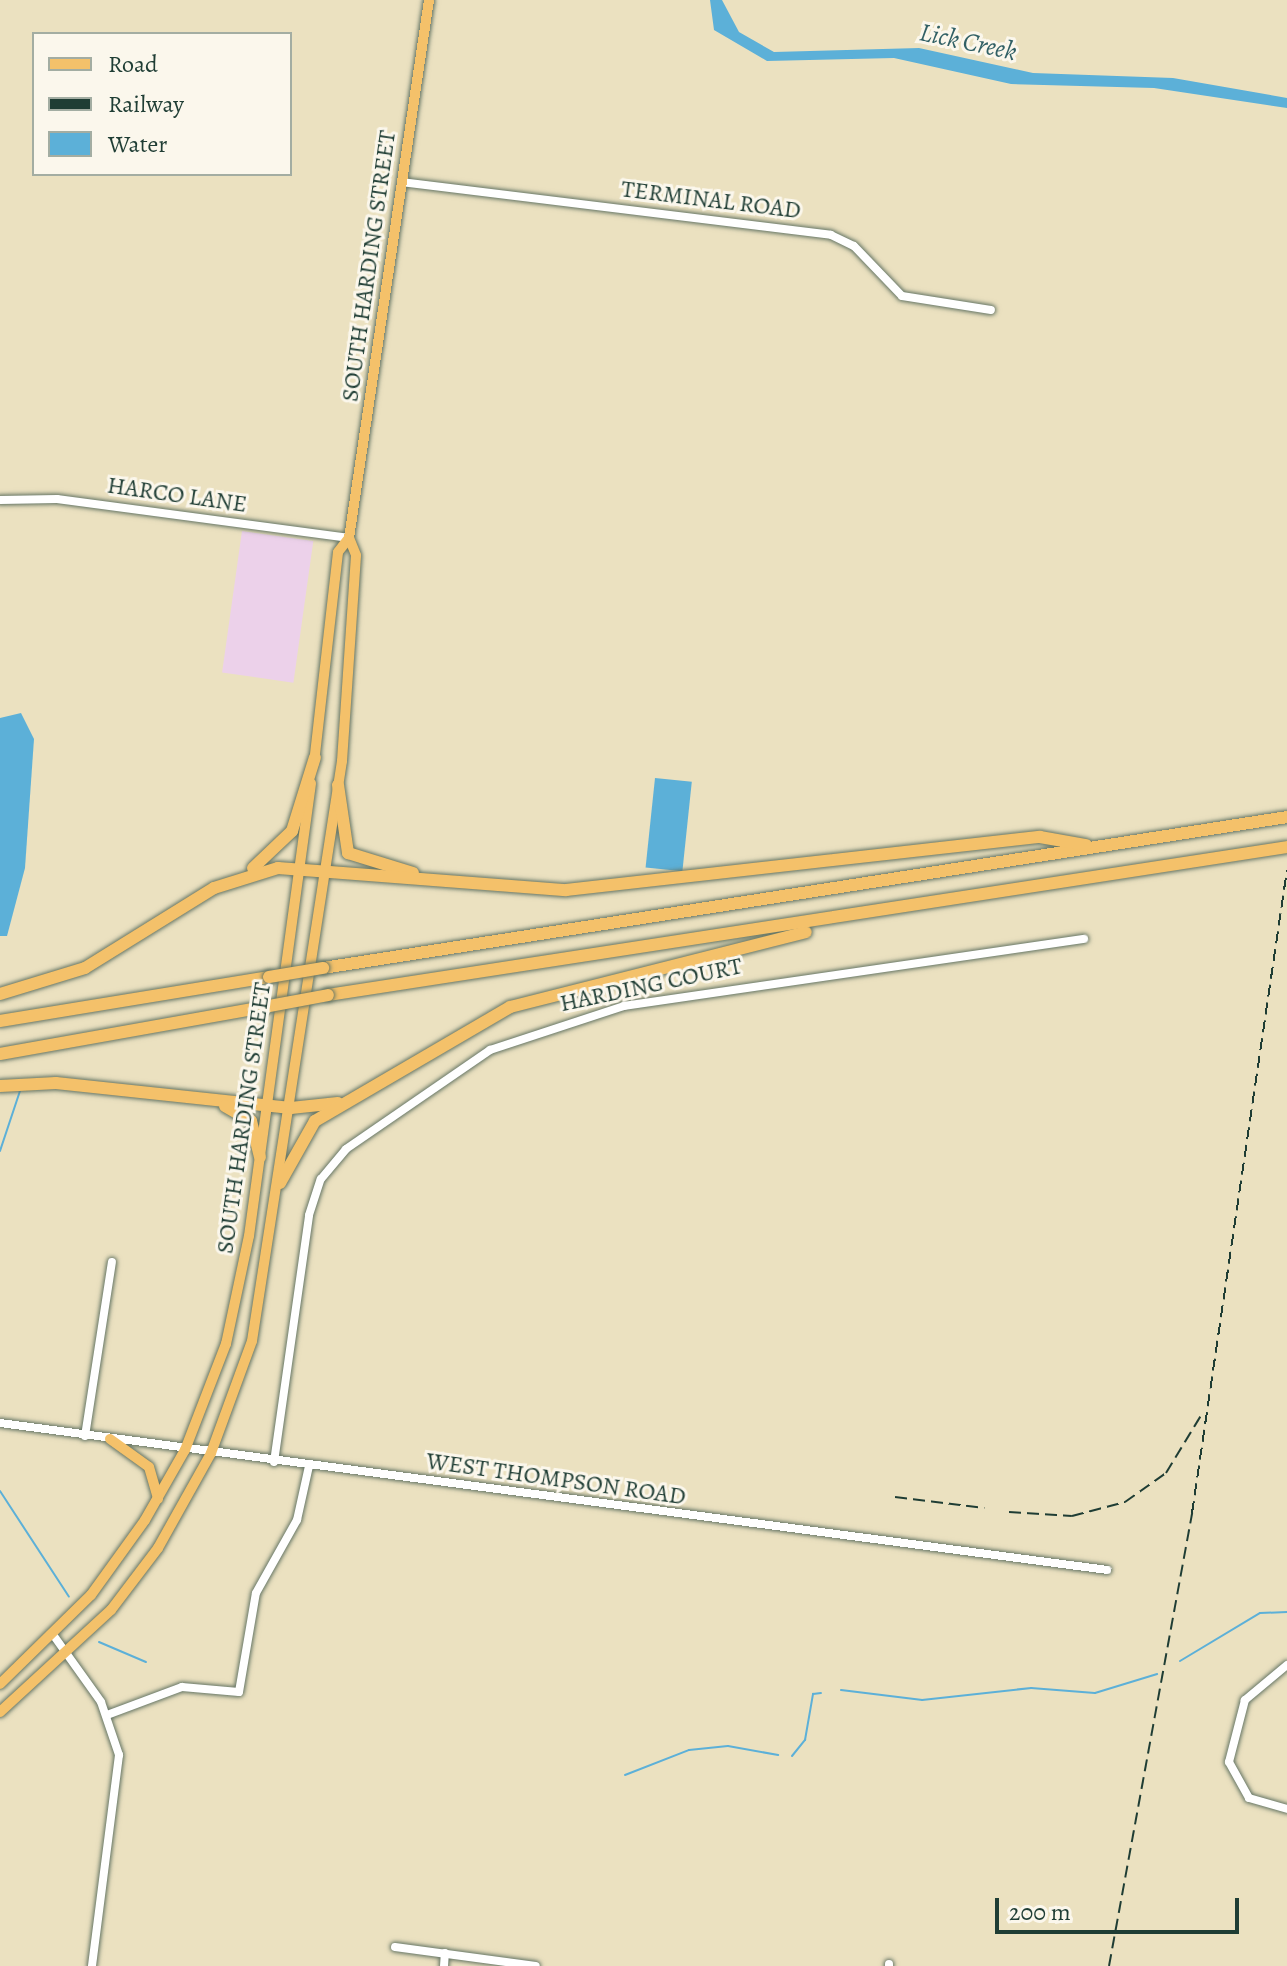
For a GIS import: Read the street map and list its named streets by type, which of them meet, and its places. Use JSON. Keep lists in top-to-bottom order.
{
  "streets": {
    "main road": ["SOUTH HARDING STREET"],
    "street": [
      "TERMINAL ROAD",
      "HARCO LANE",
      "HARDING COURT",
      "WEST THOMPSON ROAD"
    ]
  },
  "crossings": [
    ["TERMINAL ROAD", "SOUTH HARDING STREET"],
    ["SOUTH HARDING STREET", "HARCO LANE"],
    ["SOUTH HARDING STREET", "WEST THOMPSON ROAD"],
    ["HARDING COURT", "WEST THOMPSON ROAD"]
  ],
  "water": ["Lick Creek"],
  "legend": ["Road", "Railway", "Water"],
  "scale_bar": "200 m"
}
